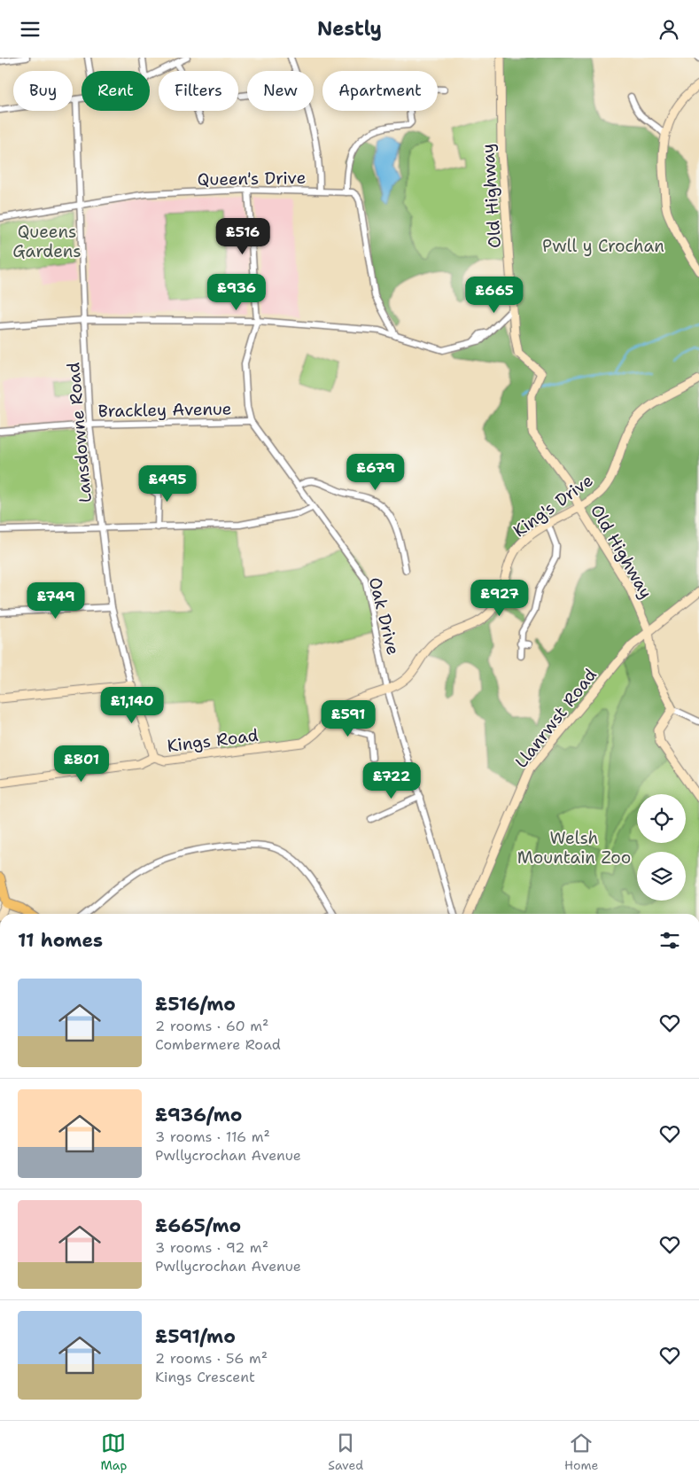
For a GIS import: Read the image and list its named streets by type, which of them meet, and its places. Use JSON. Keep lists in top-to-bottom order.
{
  "streets": {
    "main road": [
      "Old Highway",
      "Lansdowne Road",
      "King's Drive",
      "Llanrwst Road",
      "Kings Road"
    ],
    "street": ["Queen's Drive", "Brackley Avenue", "Oak Drive"]
  },
  "crossings": [
    ["Queen's Drive", "Lansdowne Road"],
    ["Queen's Drive", "Oak Drive"],
    ["Old Highway", "King's Drive"],
    ["Old Highway", "Llanrwst Road"],
    ["Brackley Avenue", "Lansdowne Road"],
    ["Brackley Avenue", "Oak Drive"],
    ["Lansdowne Road", "Kings Road"],
    ["King's Drive", "Oak Drive"],
    ["King's Drive", "Kings Road"],
    ["Oak Drive", "Kings Road"]
  ],
  "parks": ["Queens Gardens", "Pwll y Crochan", "Welsh Mountain Zoo"],
  "page": {
    "header": "Nestly",
    "chip": [
      "Buy",
      "Rent",
      "Filters",
      "New",
      "Apartment"
    ],
    "price": [
      "£516",
      "£936",
      "£665",
      "£679",
      "£495",
      "£927",
      "£749",
      "£1,140",
      "£591",
      "£801",
      "£722"
    ],
    "heading": "11 homes",
    "list": [
      {
        "name": "£516/mo",
        "note": "2 rooms · 60 m² · Combermere Road"
      },
      {
        "name": "£936/mo",
        "note": "3 rooms · 116 m² · Pwllycrochan Avenue"
      },
      {
        "name": "£665/mo",
        "note": "3 rooms · 92 m² · Pwllycrochan Avenue"
      },
      {
        "name": "£591/mo",
        "note": "2 rooms · 56 m² · Kings Crescent"
      }
    ],
    "tabs": ["Map", "Saved", "Home"]
  }
}
